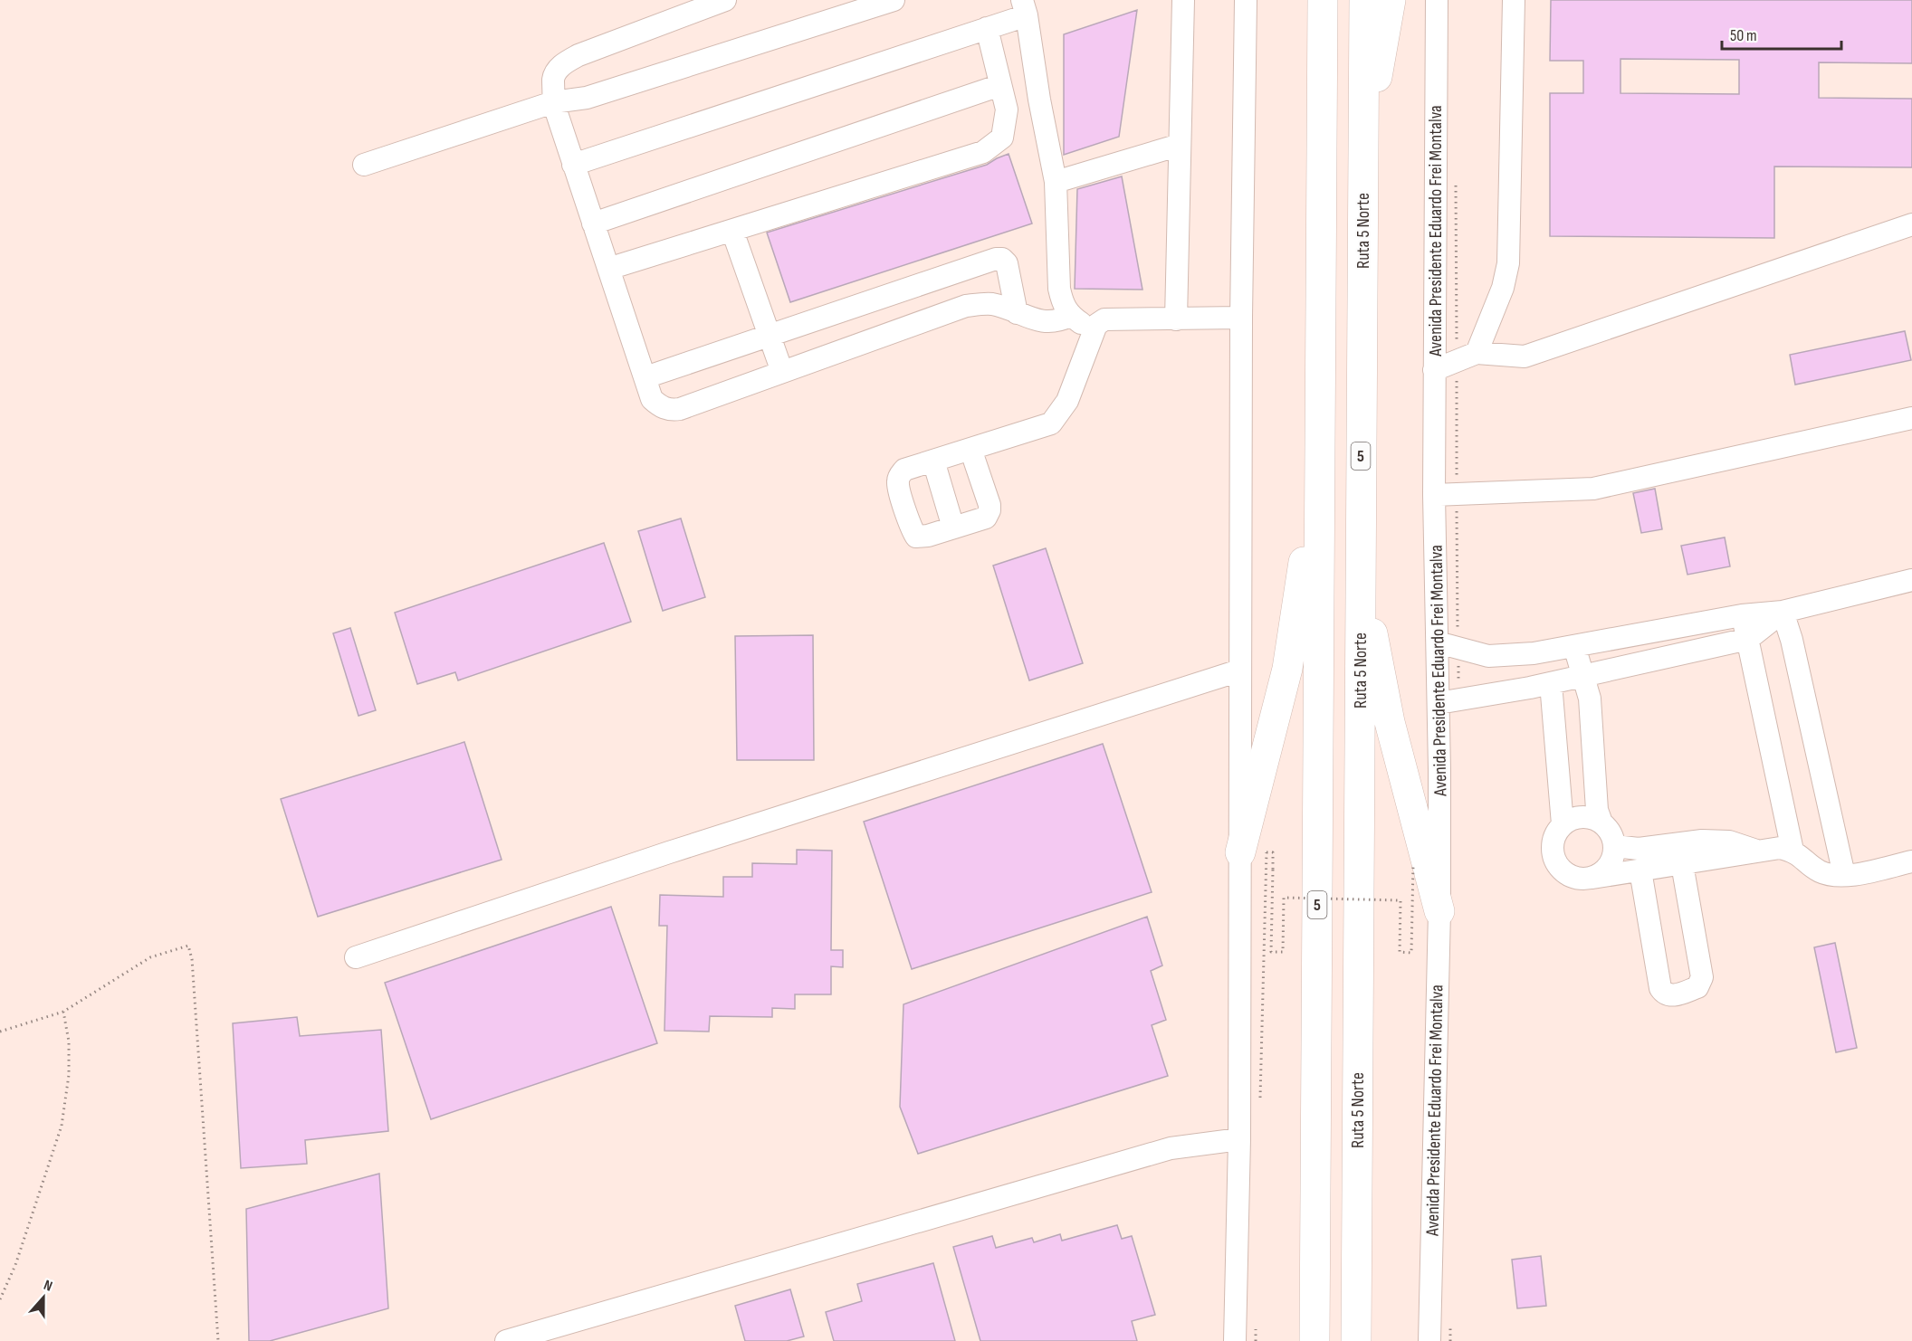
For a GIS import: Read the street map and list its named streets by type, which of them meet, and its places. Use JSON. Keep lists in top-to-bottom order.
{
  "streets": {
    "highway": ["Ruta 5 Norte", "5"],
    "street": ["Avenida Presidente Eduardo Frei Montalva"]
  },
  "scale_bar": "50 m",
  "north": "top"
}
